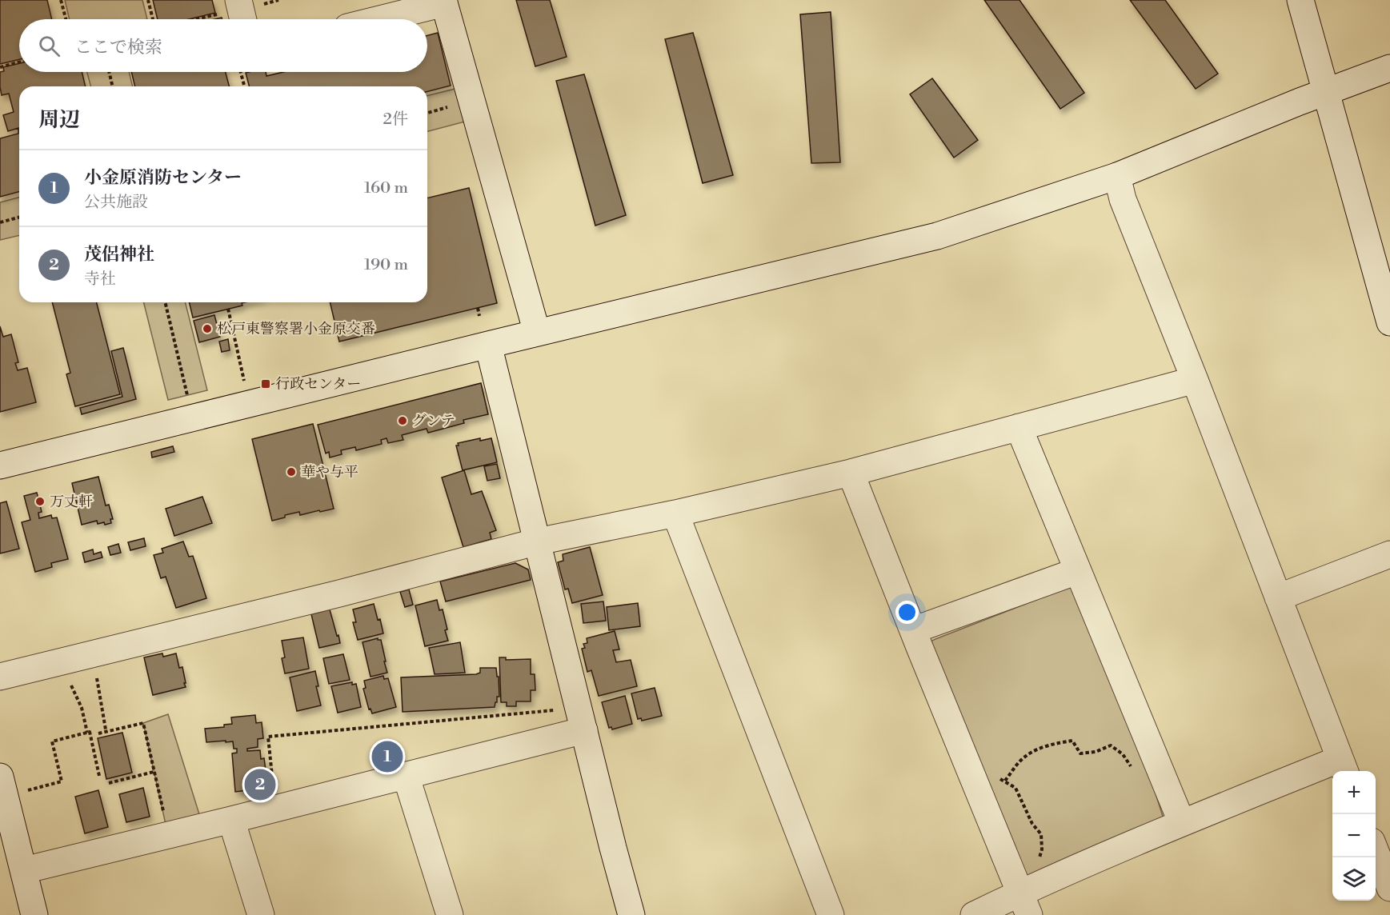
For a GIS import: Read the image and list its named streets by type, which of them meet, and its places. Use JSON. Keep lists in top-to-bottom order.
{
  "places": {
    "other": [
      "松戸東警察署小金原交番",
      "グンテ",
      "華や与平",
      "万丈軒"
    ],
    "transit": ["行政センター"]
  },
  "page": {
    "search": "ここで検索",
    "heading": ["周辺", "2件"],
    "list": [
      {
        "mark": "1",
        "name": "小金原消防センター",
        "note": "公共施設",
        "value": "160 m"
      },
      {
        "mark": "2",
        "name": "茂侶神社",
        "note": "寺社",
        "value": "190 m"
      }
    ],
    "pins": ["1", "2"],
    "map_buttons": ["+", "−"]
  }
}
